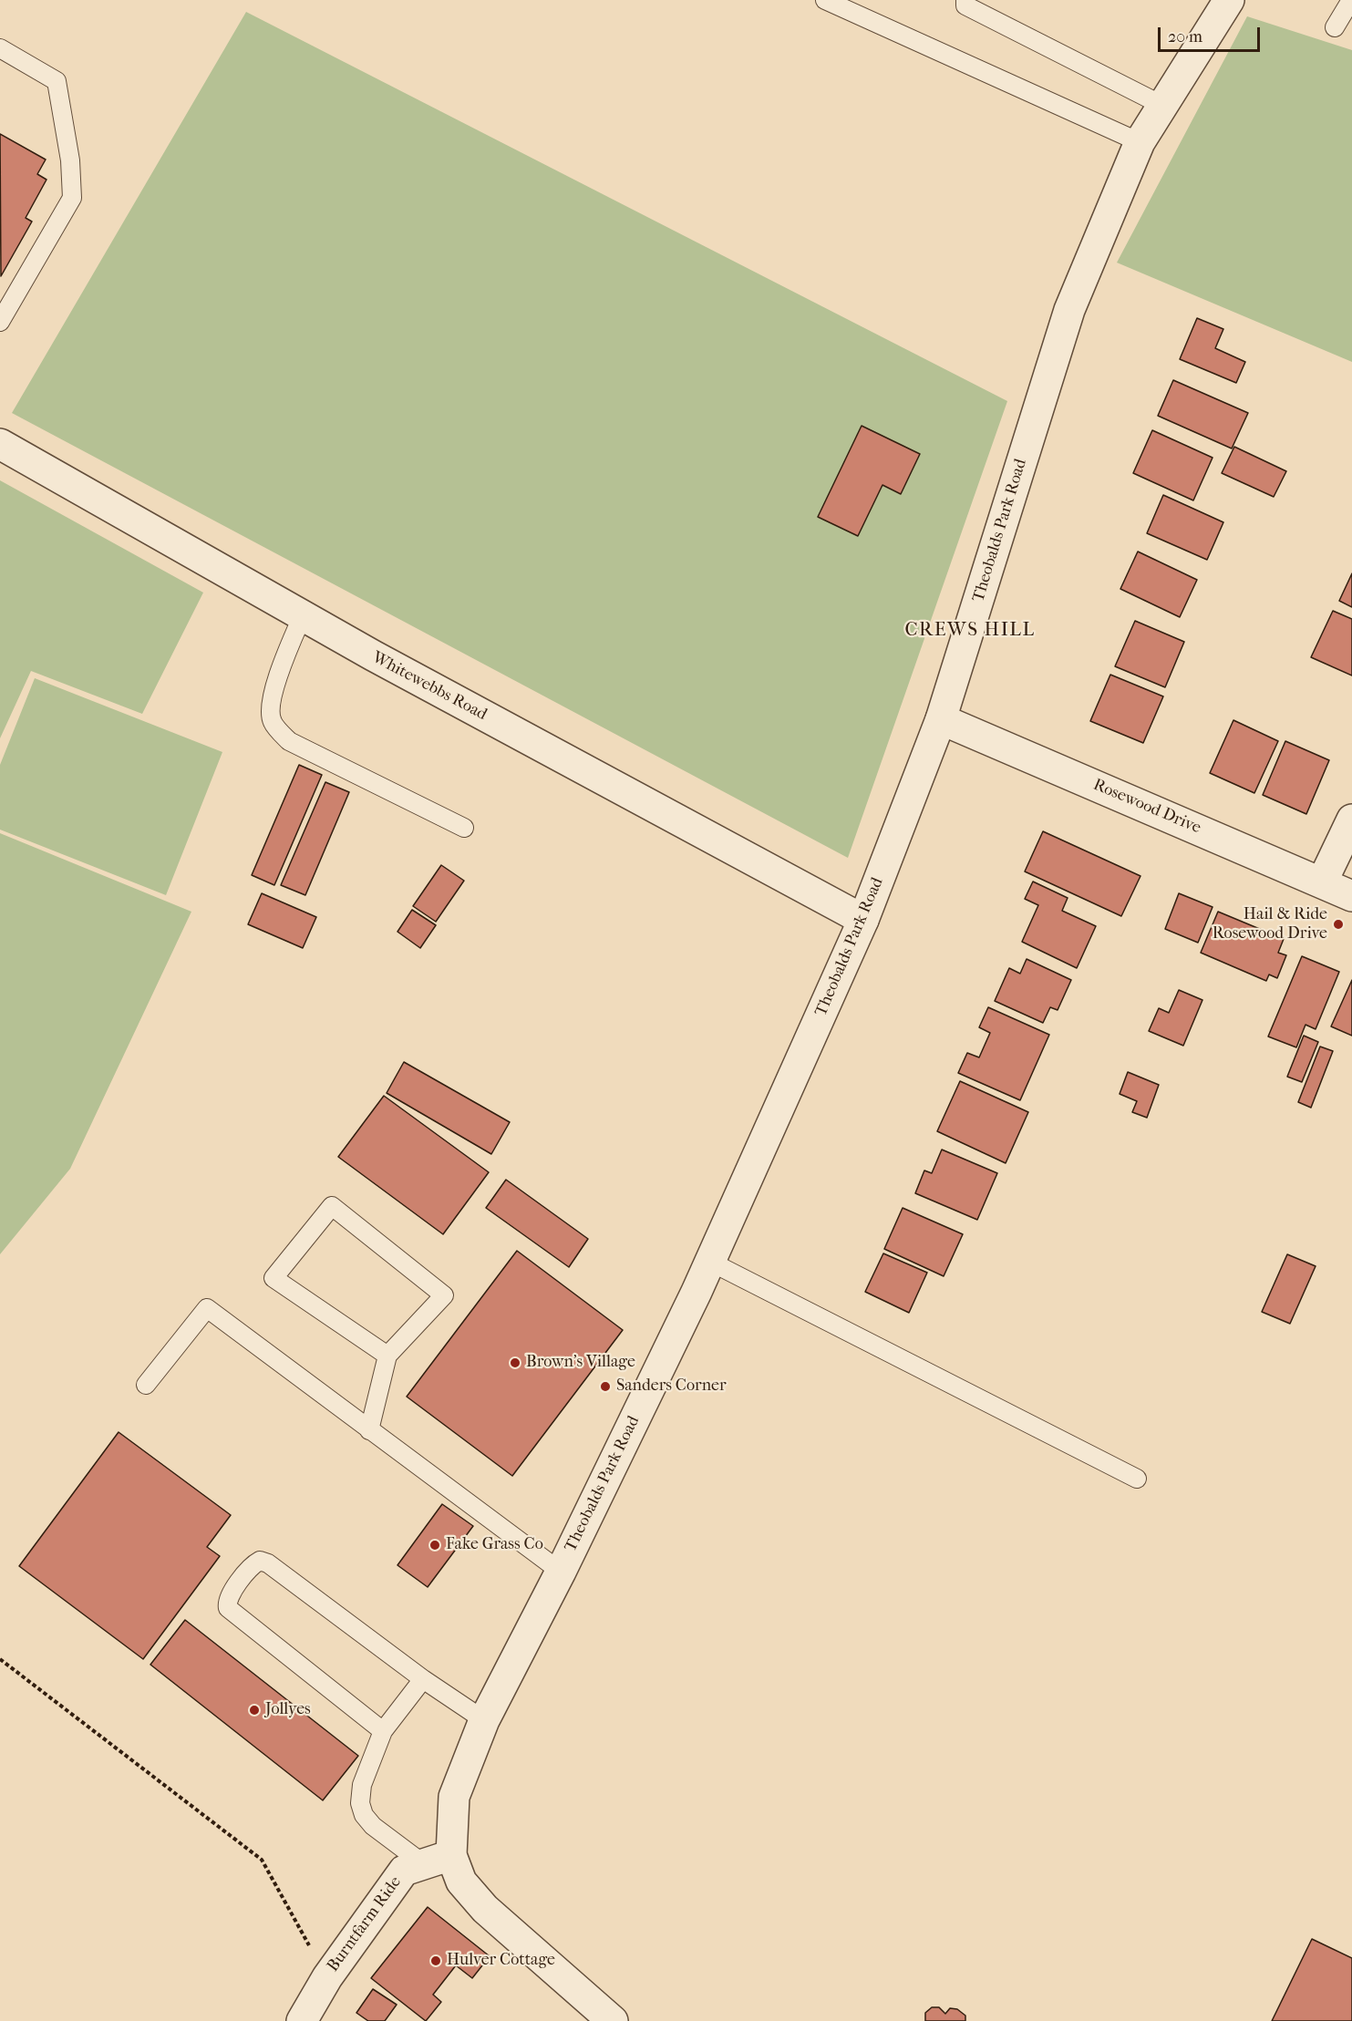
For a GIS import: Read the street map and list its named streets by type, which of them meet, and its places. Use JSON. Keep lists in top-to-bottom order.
{
  "streets": {
    "street": [
      "Theobalds Park Road",
      "Whitewebbs Road",
      "Rosewood Drive",
      "Burntfarm Ride"
    ]
  },
  "crossings": [
    ["Theobalds Park Road", "Whitewebbs Road"],
    ["Theobalds Park Road", "Rosewood Drive"],
    ["Theobalds Park Road", "Burntfarm Ride"]
  ],
  "districts": ["CREWS HILL"],
  "places": [
    "Hail & Ride Rosewood Drive",
    "Brown's Village",
    "Sanders Corner",
    "Fake Grass Co",
    "Jollyes",
    "Hulver Cottage"
  ],
  "scale_bar": "20 m"
}
